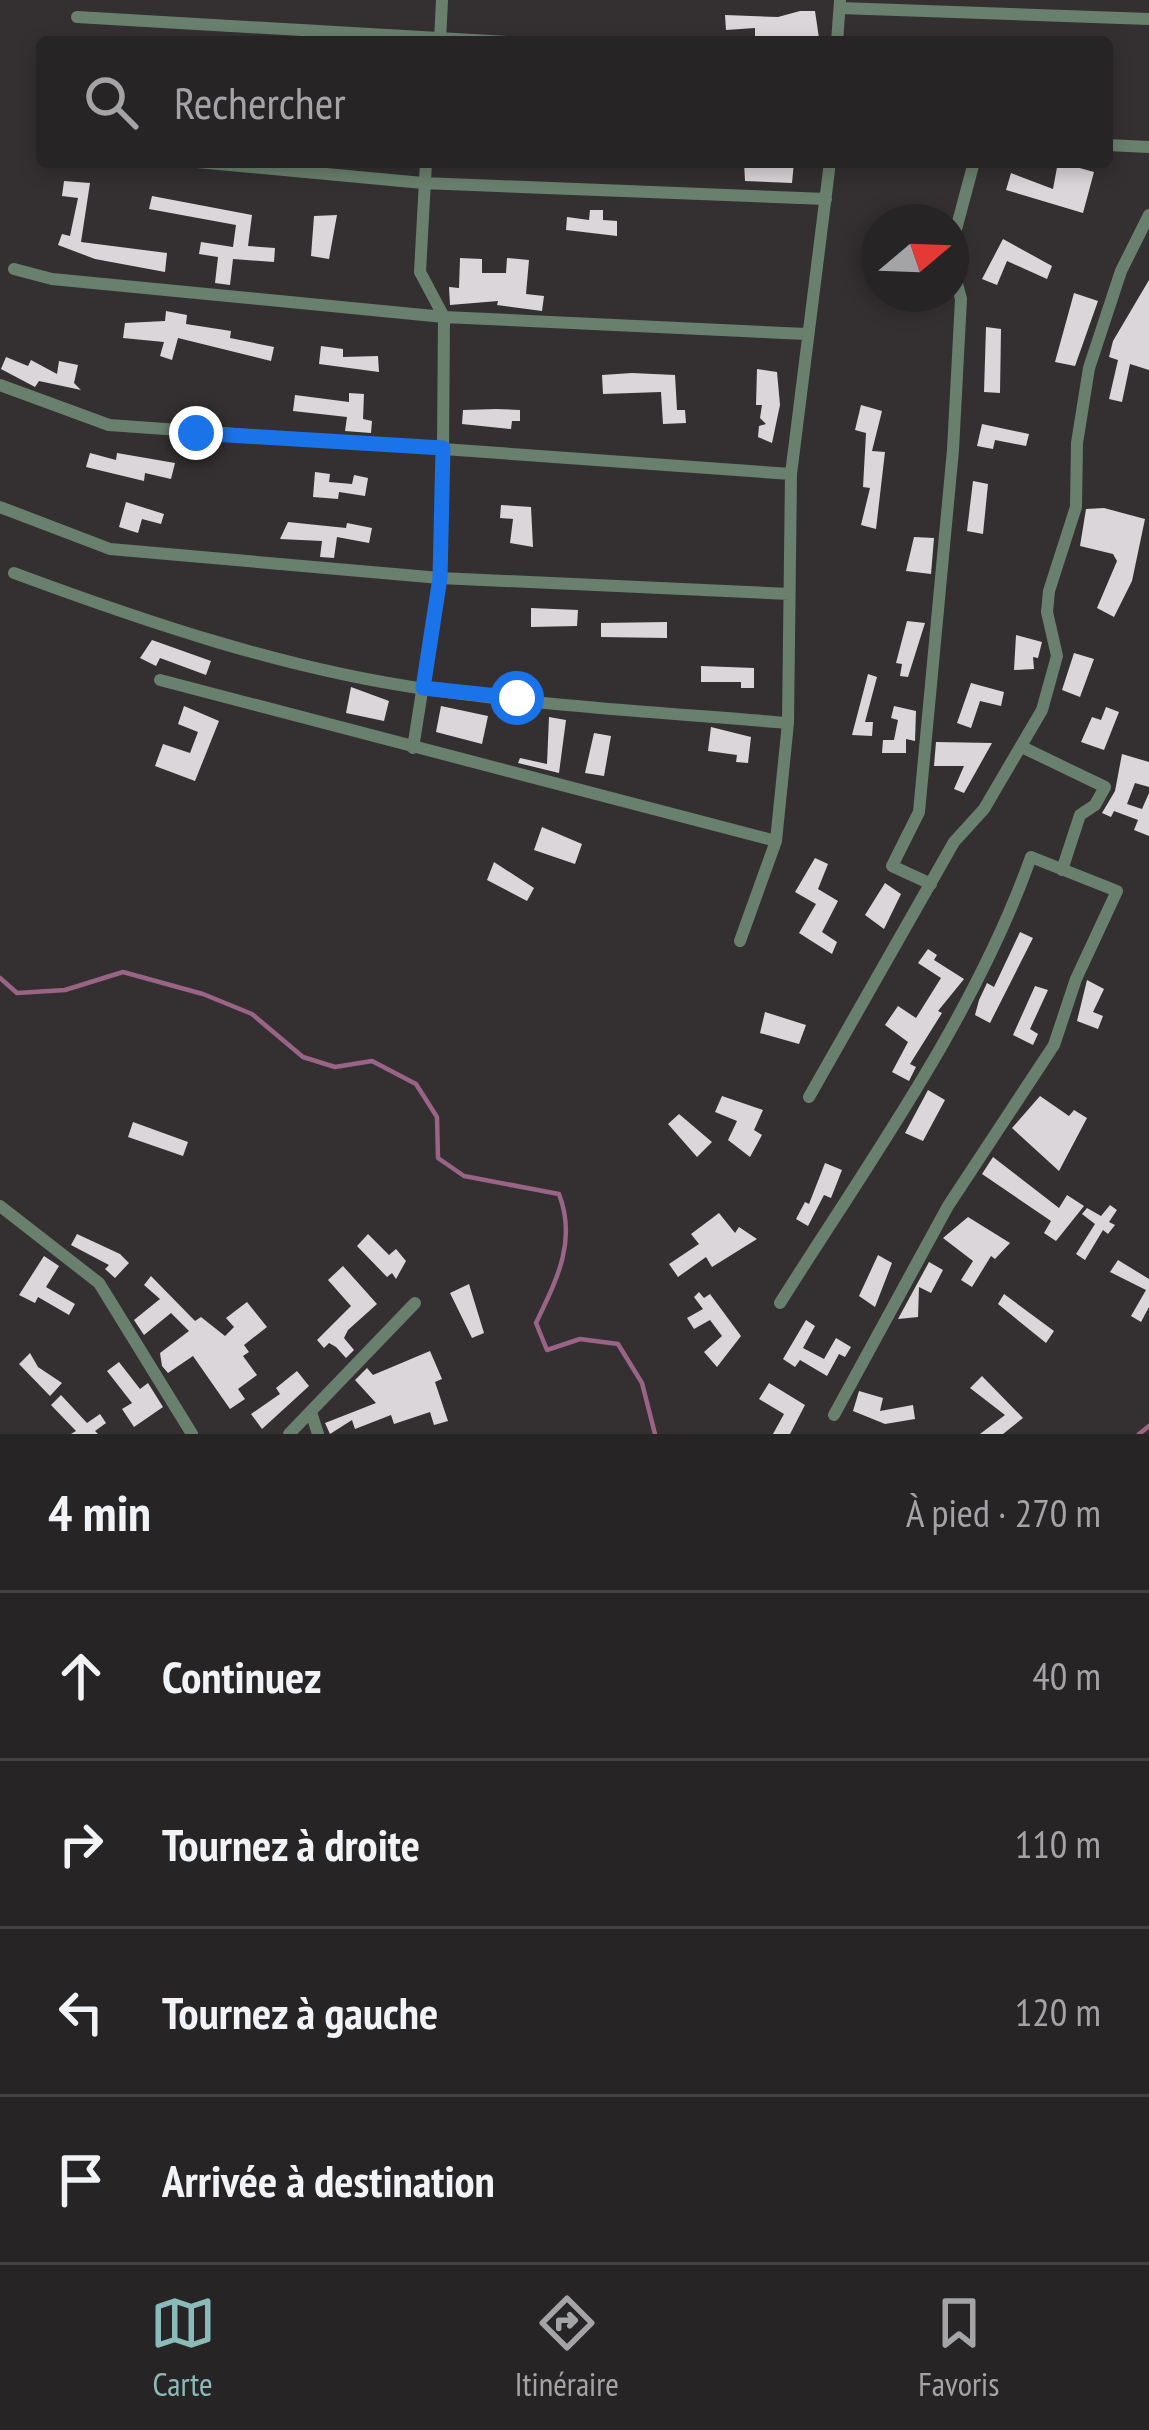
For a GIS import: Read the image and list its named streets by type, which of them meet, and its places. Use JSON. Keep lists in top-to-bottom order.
{
  "north": "right",
  "page": {
    "search": "Rechercher",
    "heading": ["4 min", "À pied · 270 m"],
    "list": [
      ["Continuez", "40 m"],
      ["Tournez à droite", "110 m"],
      ["Tournez à gauche", "120 m"],
      "Arrivée à destination"
    ],
    "nav": ["Carte", "Itinéraire", "Favoris"]
  }
}
